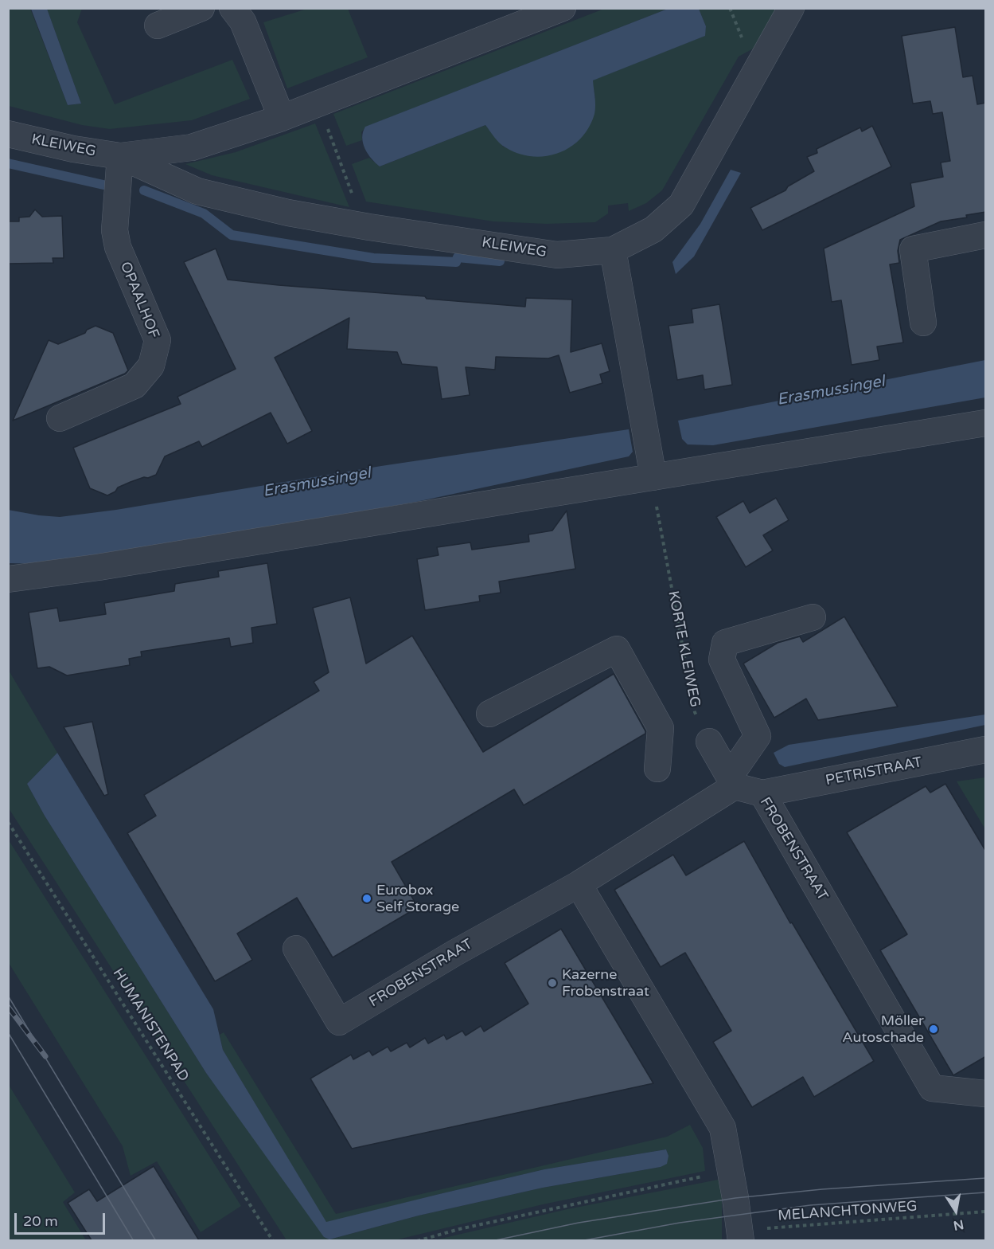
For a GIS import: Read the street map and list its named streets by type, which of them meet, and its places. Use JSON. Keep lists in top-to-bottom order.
{
  "streets": {
    "street": [
      "KLEIWEG",
      "OPAALHOF",
      "PETRISTRAAT",
      "FROBENSTRAAT"
    ],
    "path": ["KORTE KLEIWEG", "HUMANISTENPAD", "MELANCHTONWEG"]
  },
  "crossings": [
    ["KLEIWEG", "OPAALHOF"],
    ["PETRISTRAAT", "FROBENSTRAAT"]
  ],
  "water": ["Erasmussingel"],
  "places": ["Eurobox Self Storage", "Kazerne Frobenstraat", "Möller Autoschade"],
  "scale_bar": "20 m",
  "north": "bottom"
}
